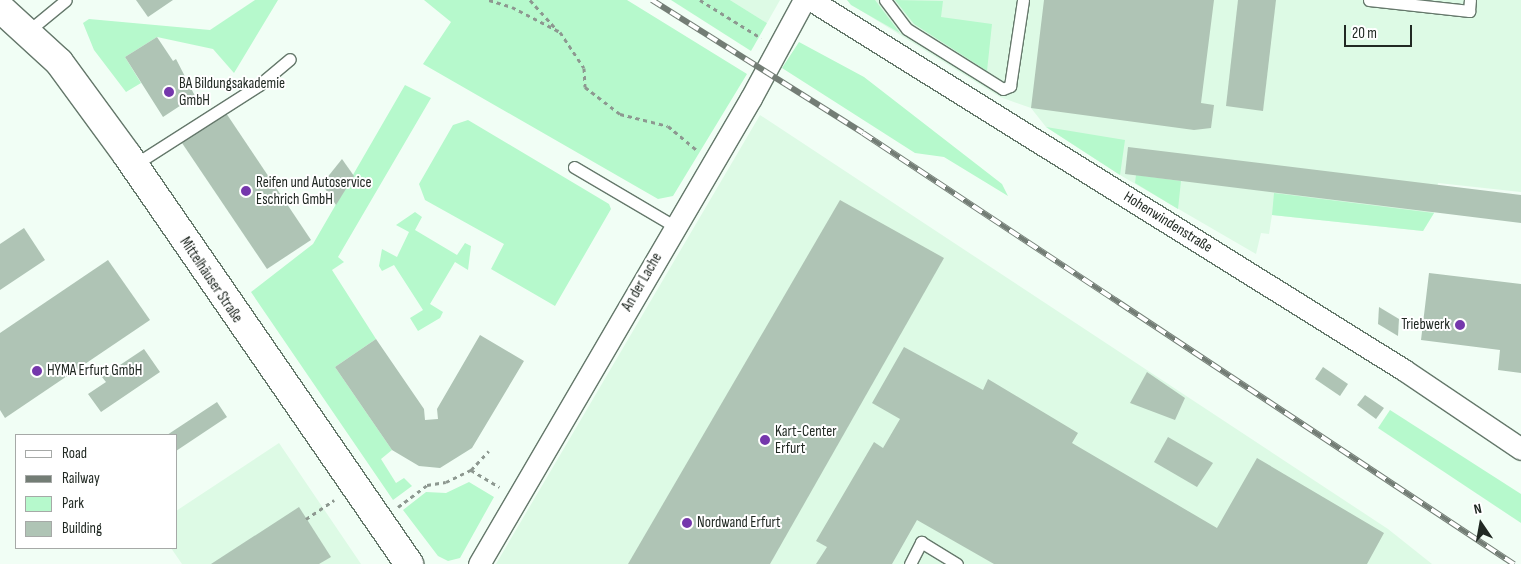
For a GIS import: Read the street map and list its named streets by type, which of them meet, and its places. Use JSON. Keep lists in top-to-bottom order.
{
  "streets": {
    "main road": ["Mittelhäuser Straße"],
    "street": ["Hohenwindenstraße", "An der Lache"]
  },
  "places": [
    "BA Bildungsakademie GmbH",
    "Reifen und Autoservice Eschrich GmbH",
    "Triebwerk",
    "HYMA Erfurt GmbH",
    "Kart-Center Erfurt",
    "Nordwand Erfurt"
  ],
  "legend": [
    "Road",
    "Railway",
    "Park",
    "Building"
  ],
  "scale_bar": "20 m",
  "north": "top"
}
